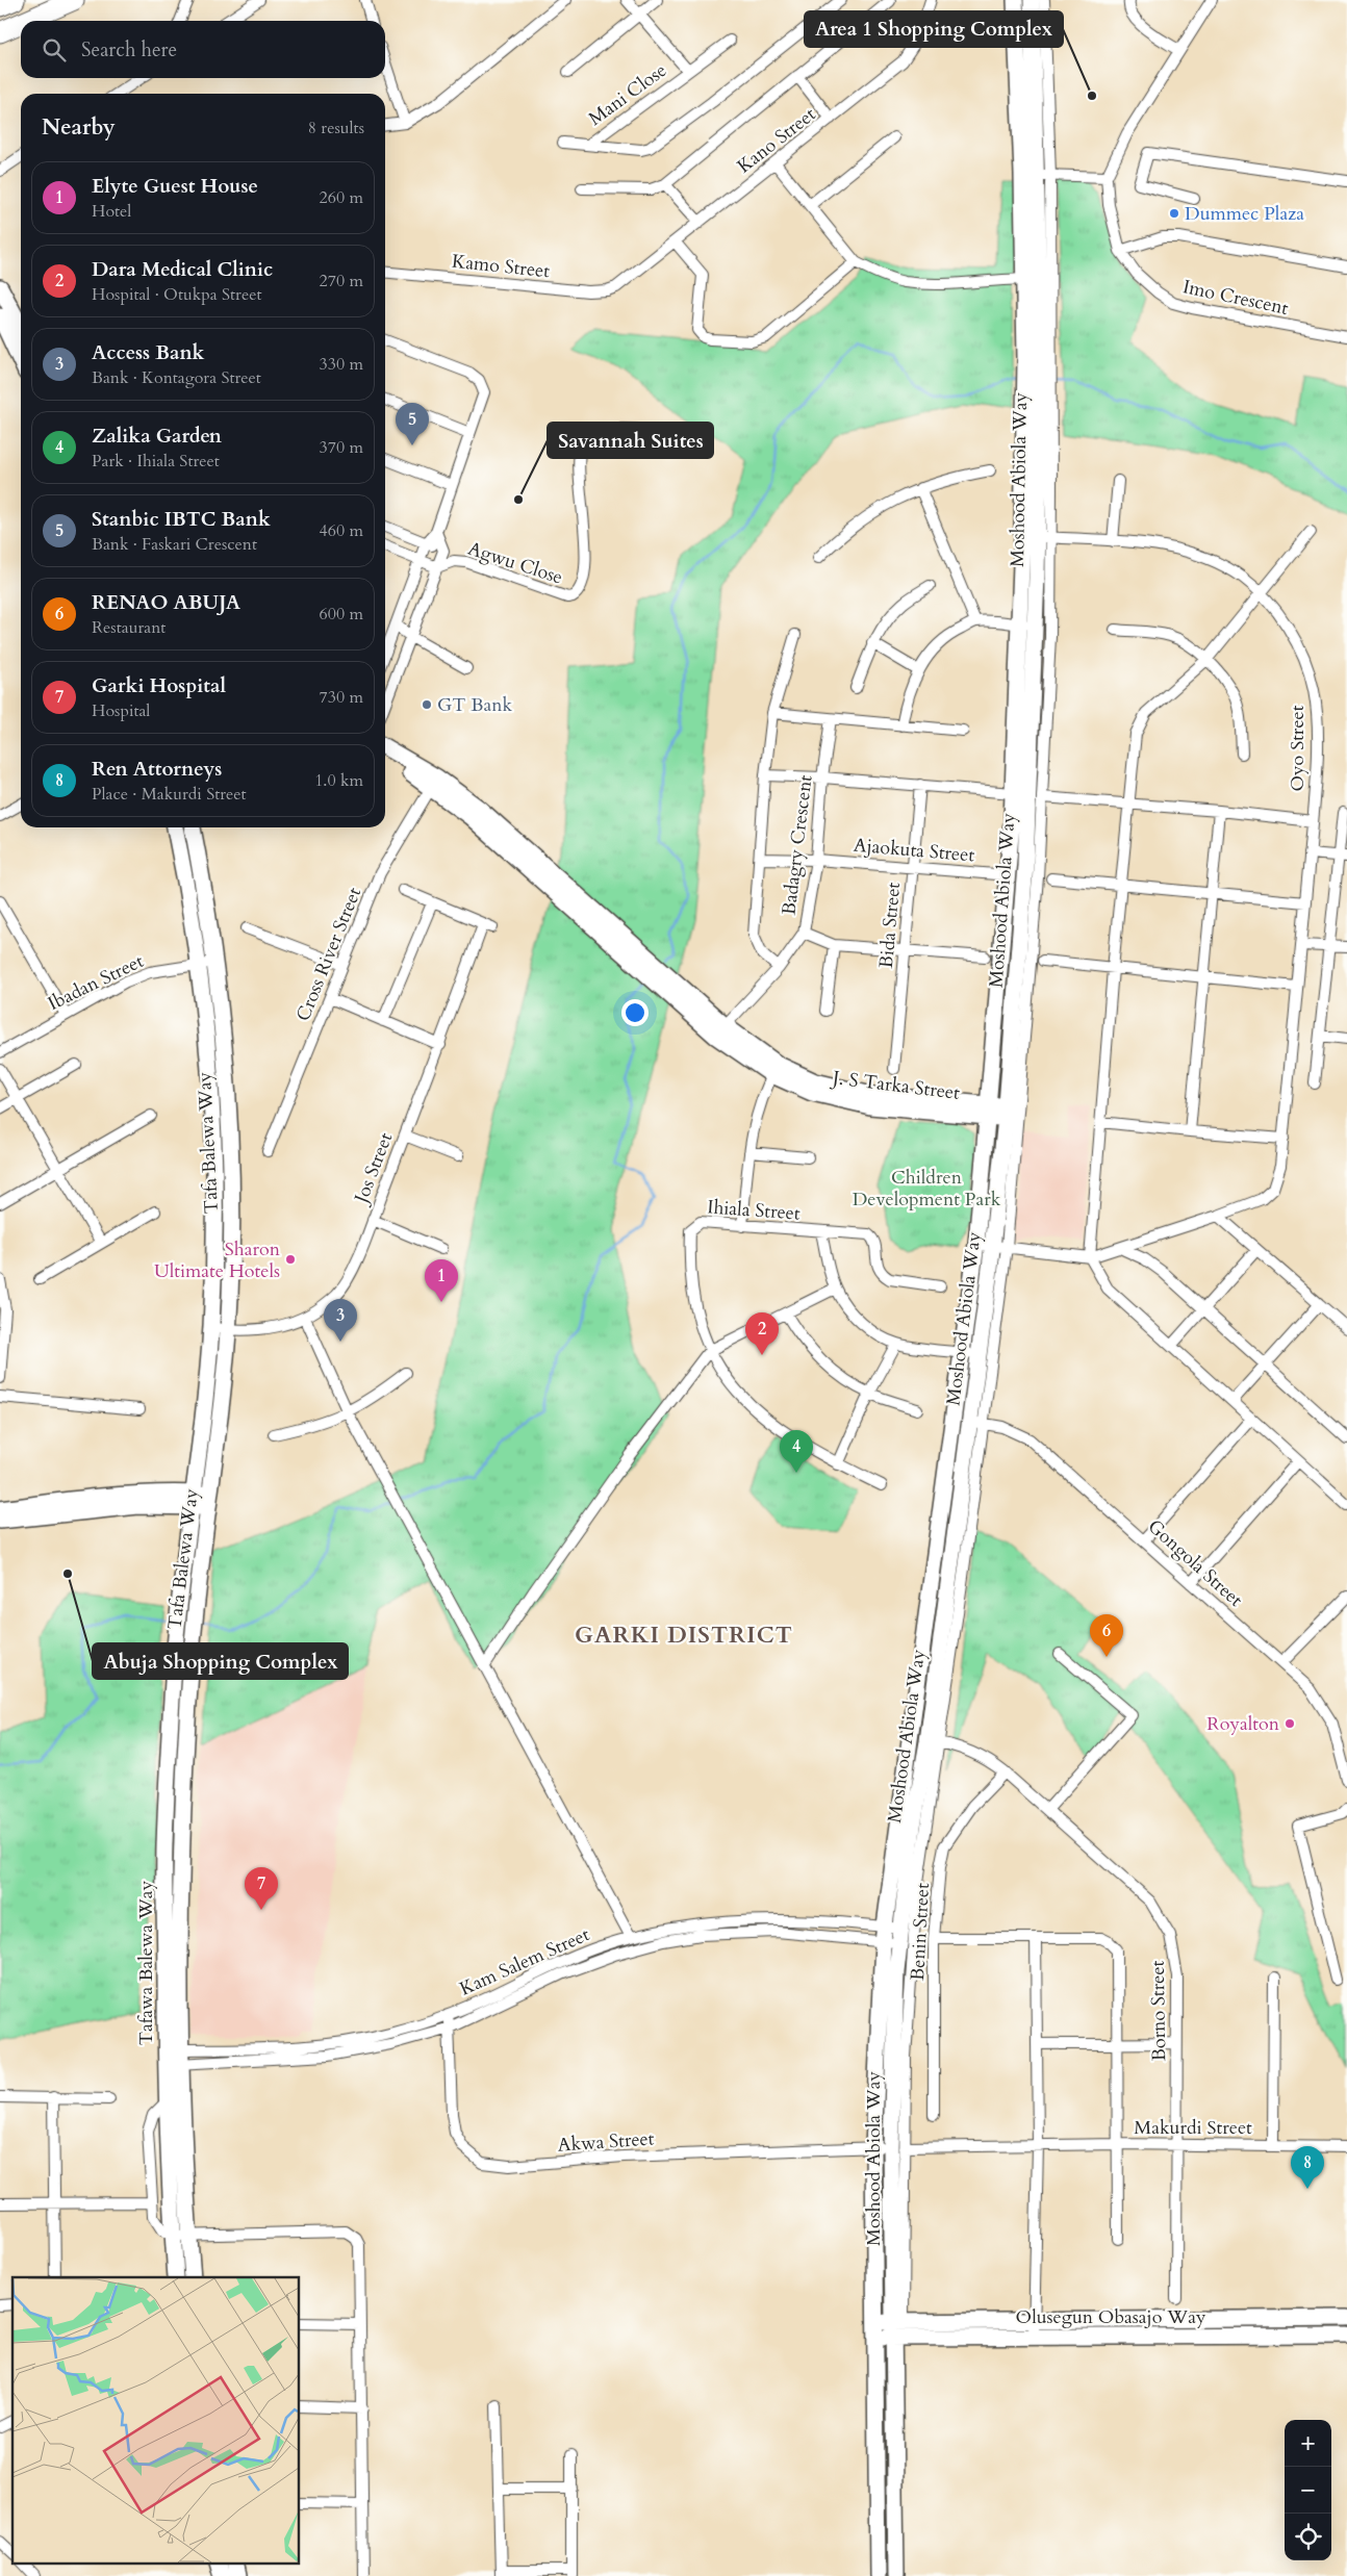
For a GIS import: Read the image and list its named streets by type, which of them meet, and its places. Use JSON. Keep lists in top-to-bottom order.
{
  "streets": {
    "main road": [
      "Moshood Abiola Way",
      "J. S Tarka Street",
      "Tafa Balewa Way",
      "Tafawa Balewa Way",
      "Olusegun Obasajo Way"
    ],
    "street": [
      "Mani Close",
      "Kano Street",
      "Kamo Street",
      "Imo Crescent",
      "Agwu Close",
      "Oyo Street",
      "Badagry Crescent",
      "Ajaokuta Street",
      "Bida Street",
      "Cross River Street",
      "Ibadan Street",
      "Jos Street",
      "Ihiala Street",
      "Gongola Street",
      "Benin Street",
      "Kam Salem Street",
      "Borno Street",
      "Makurdi Street",
      "Akwa Street"
    ]
  },
  "crossings": [
    ["Kano Street", "Kamo Street"],
    ["Moshood Abiola Way", "Oyo Street"],
    ["Moshood Abiola Way", "Ajaokuta Street"],
    ["Moshood Abiola Way", "J. S Tarka Street"],
    ["Moshood Abiola Way", "Gongola Street"],
    ["Moshood Abiola Way", "Kam Salem Street"],
    ["Moshood Abiola Way", "Borno Street"],
    ["Moshood Abiola Way", "Makurdi Street"],
    ["Moshood Abiola Way", "Akwa Street"],
    ["Moshood Abiola Way", "Olusegun Obasajo Way"],
    ["Badagry Crescent", "Ajaokuta Street"],
    ["Badagry Crescent", "J. S Tarka Street"],
    ["Ajaokuta Street", "Bida Street"],
    ["Cross River Street", "J. S Tarka Street"],
    ["Ibadan Street", "Tafa Balewa Way"],
    ["Tafa Balewa Way", "Jos Street"],
    ["Tafa Balewa Way", "Tafawa Balewa Way"],
    ["Benin Street", "Borno Street"],
    ["Kam Salem Street", "Tafawa Balewa Way"],
    ["Kam Salem Street", "Akwa Street"],
    ["Borno Street", "Makurdi Street"],
    ["Makurdi Street", "Akwa Street"]
  ],
  "districts": ["GARKI DISTRICT"],
  "parks": ["Children Development Park"],
  "places": [
    "Area 1 Shopping Complex",
    "Dummec Plaza",
    "Savannah Suites",
    "GT Bank",
    "Sharon Ultimate Hotels",
    "Abuja Shopping Complex",
    "Royalton"
  ],
  "page": {
    "search": "Search here",
    "heading": ["Nearby", "8 results"],
    "list": [
      {
        "mark": "1",
        "name": "Elyte Guest House",
        "note": "Hotel",
        "value": "260 m"
      },
      {
        "mark": "2",
        "name": "Dara Medical Clinic",
        "note": "Hospital · Otukpa Street",
        "value": "270 m"
      },
      {
        "mark": "3",
        "name": "Access Bank",
        "note": "Bank · Kontagora Street",
        "value": "330 m"
      },
      {
        "mark": "4",
        "name": "Zalika Garden",
        "note": "Park · Ihiala Street",
        "value": "370 m"
      },
      {
        "mark": "5",
        "name": "Stanbic IBTC Bank",
        "note": "Bank · Faskari Crescent",
        "value": "460 m"
      },
      {
        "mark": "6",
        "name": "RENAO ABUJA",
        "note": "Restaurant",
        "value": "600 m"
      },
      {
        "mark": "7",
        "name": "Garki Hospital",
        "note": "Hospital",
        "value": "730 m"
      },
      {
        "mark": "8",
        "name": "Ren Attorneys",
        "note": "Place · Makurdi Street",
        "value": "1.0 km"
      }
    ],
    "pins": [
      "5",
      "1",
      "3",
      "2",
      "4",
      "6",
      "7",
      "8"
    ],
    "map_buttons": ["+", "−"]
  }
}
